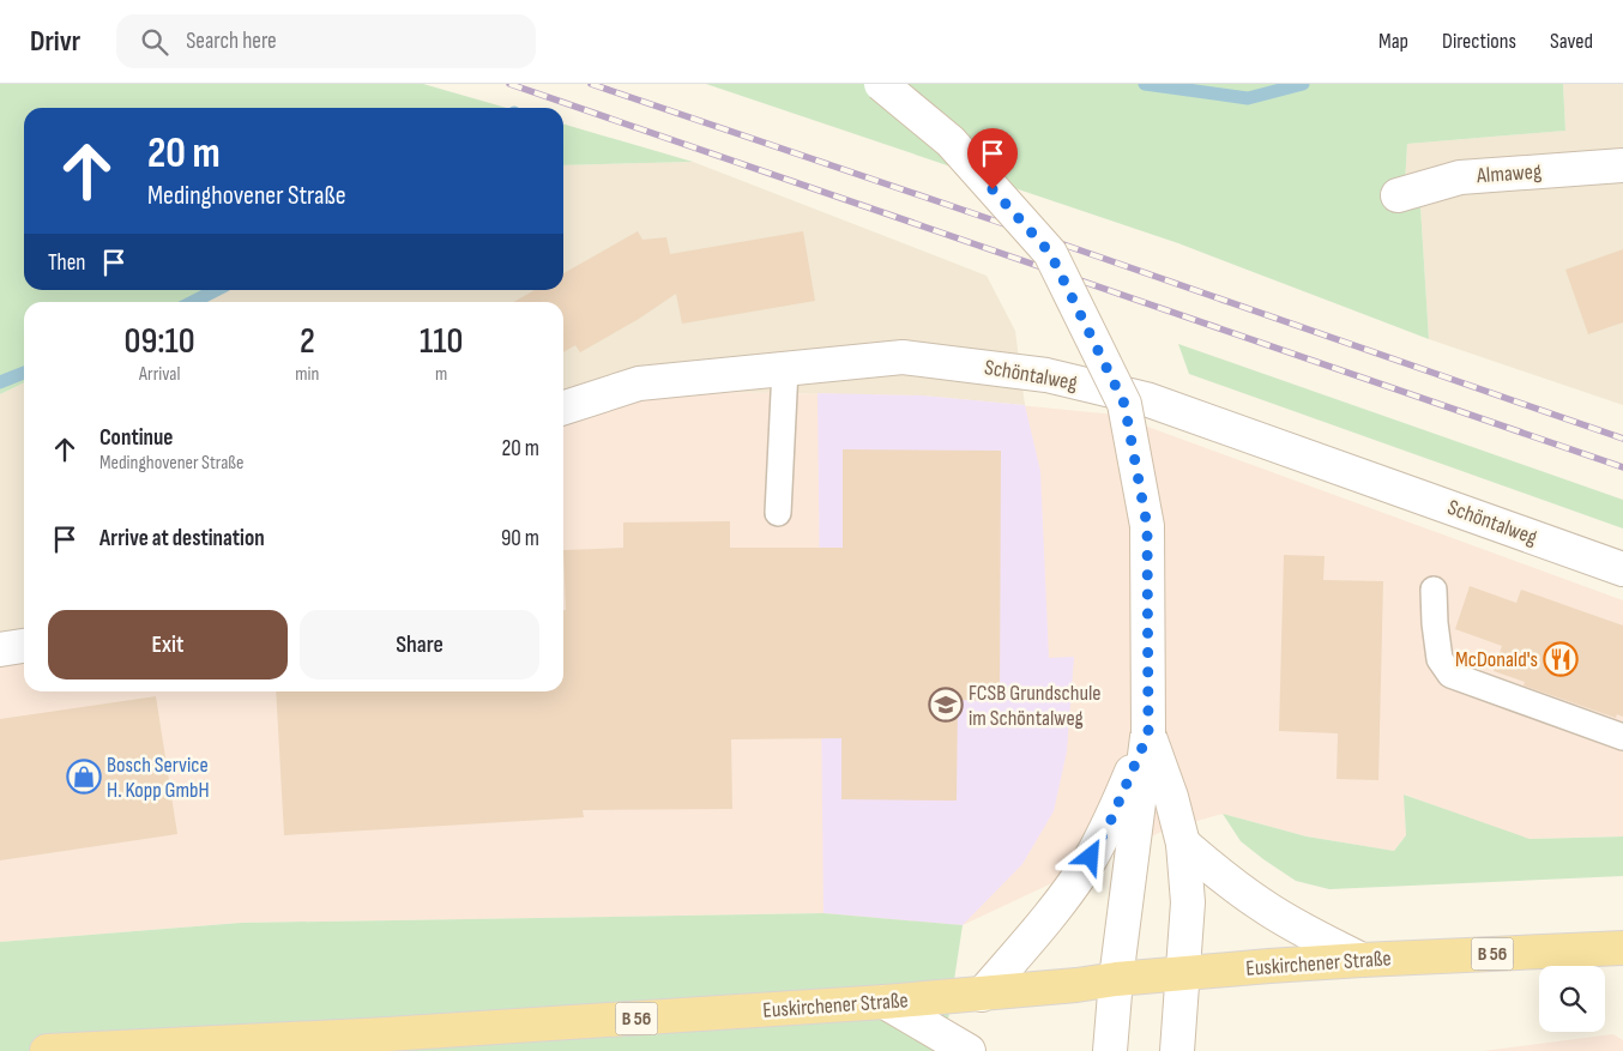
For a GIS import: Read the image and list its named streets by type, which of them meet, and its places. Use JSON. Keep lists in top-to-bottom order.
{
  "streets": {
    "main road": [
      "Almaweg",
      "Schöntalweg",
      "B 56",
      "Euskirchener Straße"
    ]
  },
  "places": {
    "restaurant": ["McDonald's"],
    "school or university": ["FCSB Grundschule im Schöntalweg"],
    "shop": ["Bosch Service H. Kopp GmbH"]
  },
  "page": {
    "header": "Drivr",
    "search": "Search here",
    "nav": ["Map", "Directions", "Saved"],
    "turn": ["20 m", "Medinghovener Straße"],
    "then": "Then",
    "eta": [
      "09:10",
      "Arrival",
      "2",
      "min",
      "110",
      "m"
    ],
    "list": [
      {
        "name": "Continue",
        "note": "Medinghovener Straße",
        "value": "20 m"
      },
      {
        "name": "Arrive at destination",
        "value": "90 m"
      }
    ],
    "buttons": ["Exit", "Share"]
  }
}
